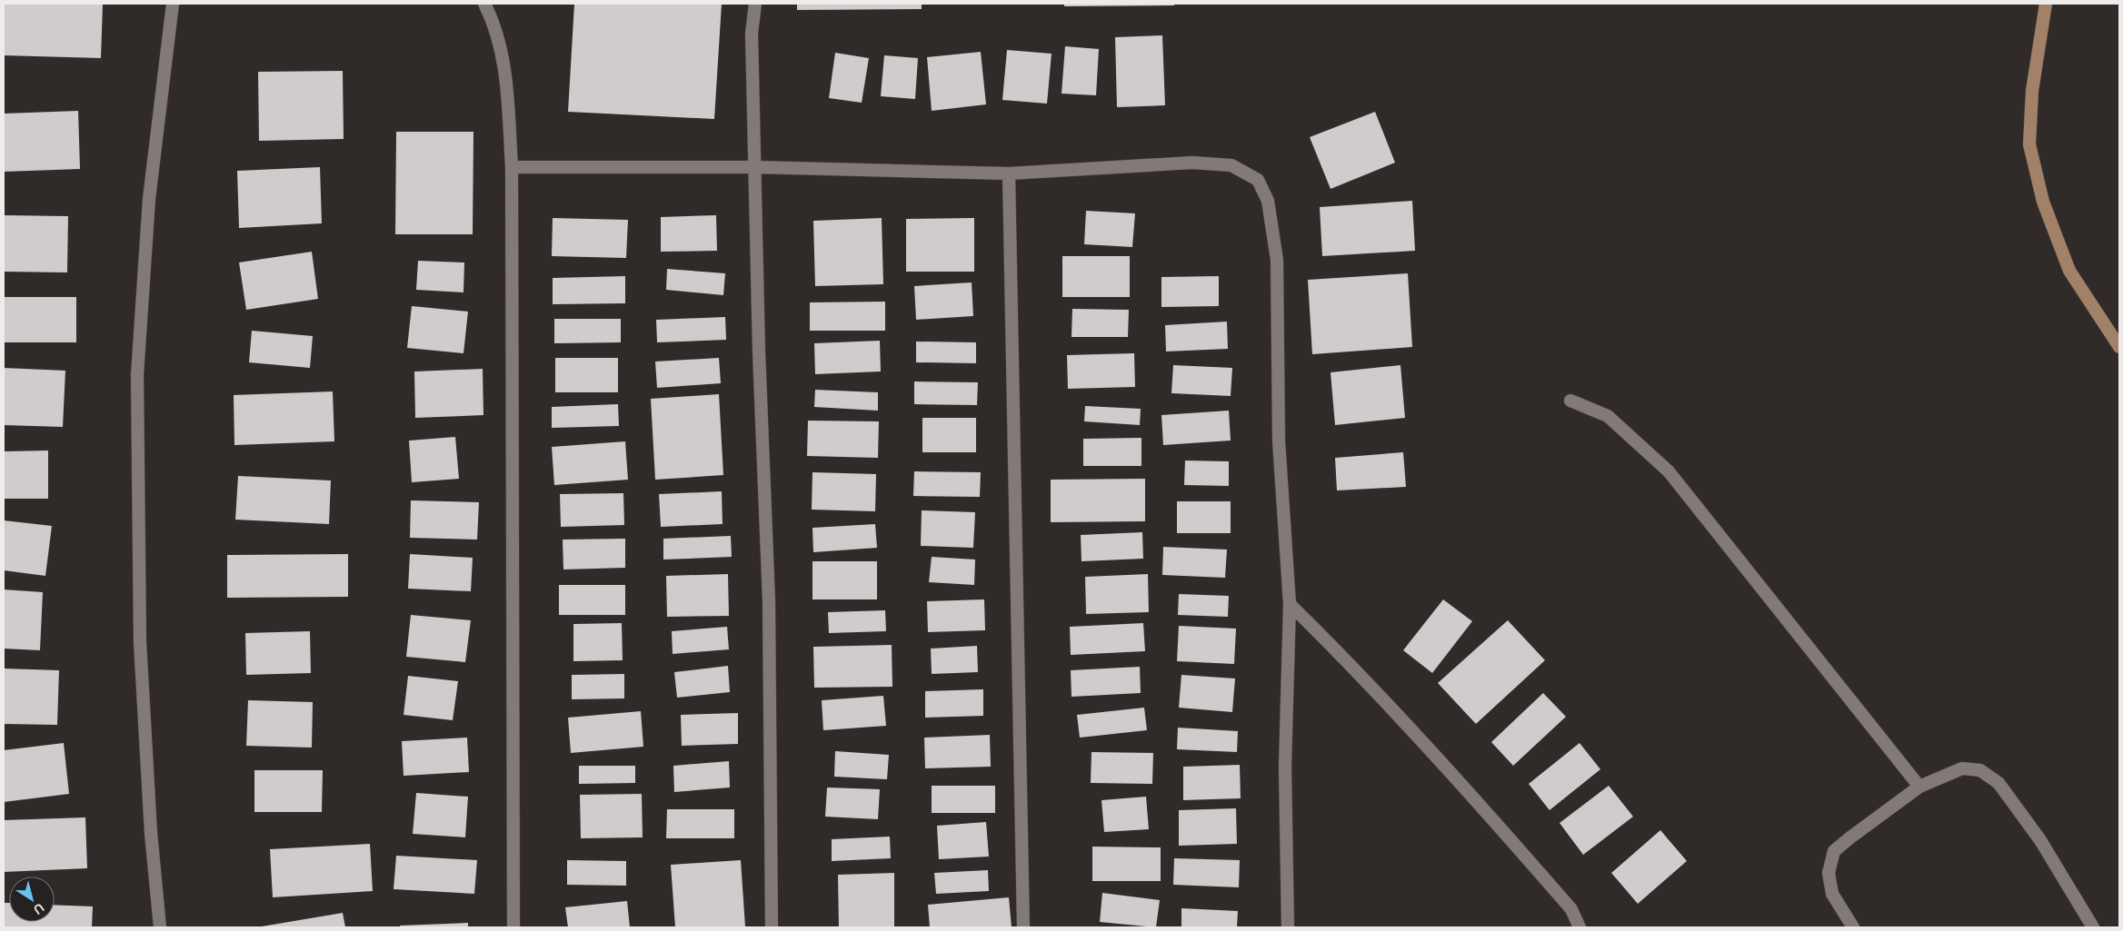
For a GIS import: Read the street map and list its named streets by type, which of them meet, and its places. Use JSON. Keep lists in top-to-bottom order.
{
  "north": "bottom right"
}
